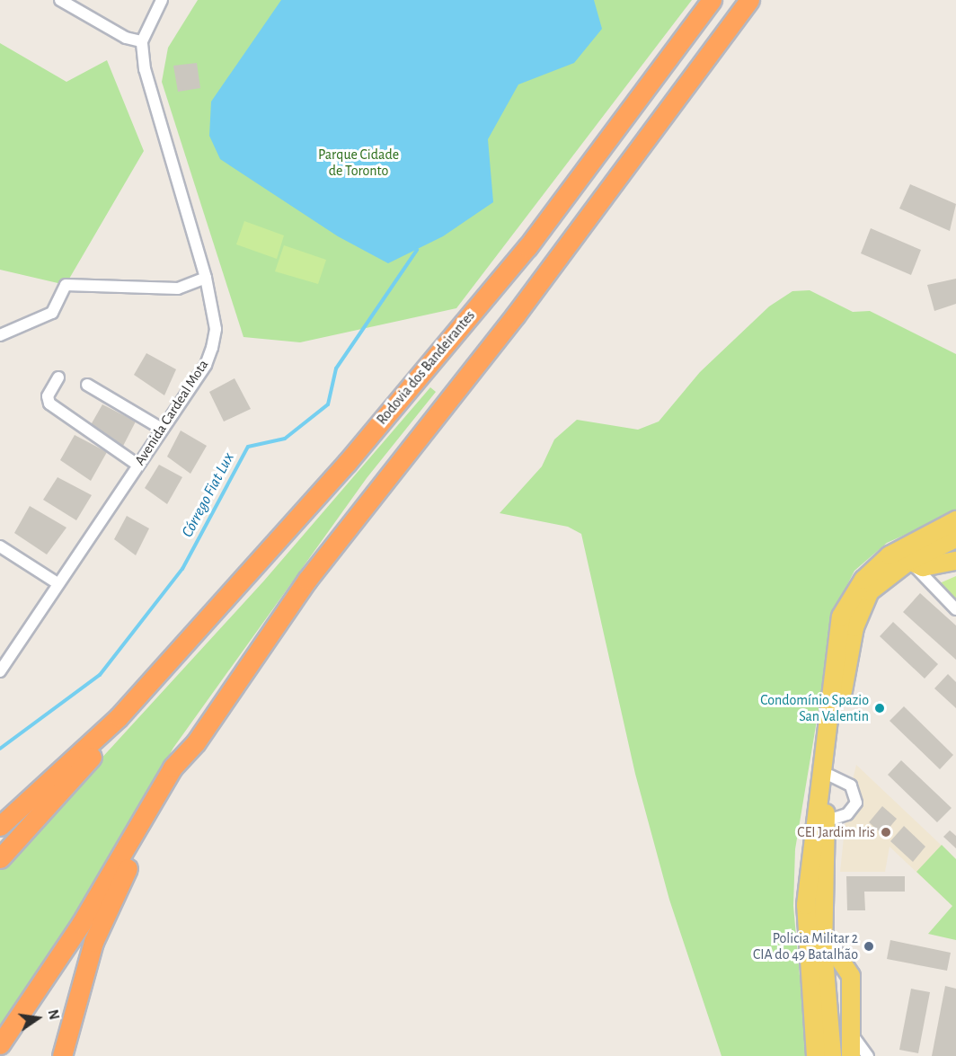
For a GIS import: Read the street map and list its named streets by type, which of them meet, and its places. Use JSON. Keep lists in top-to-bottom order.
{
  "streets": {
    "highway": ["Rodovia dos Bandeirantes"],
    "street": ["Avenida Cardeal Mota"]
  },
  "water": ["Córrego Fiat Lux"],
  "parks": ["Parque Cidade de Toronto"],
  "places": ["Condomínio Spazio San Valentin", "CEI Jardim Iris", "Policia Militar 2 CIA do 49 Batalhão"],
  "north": "right"
}
